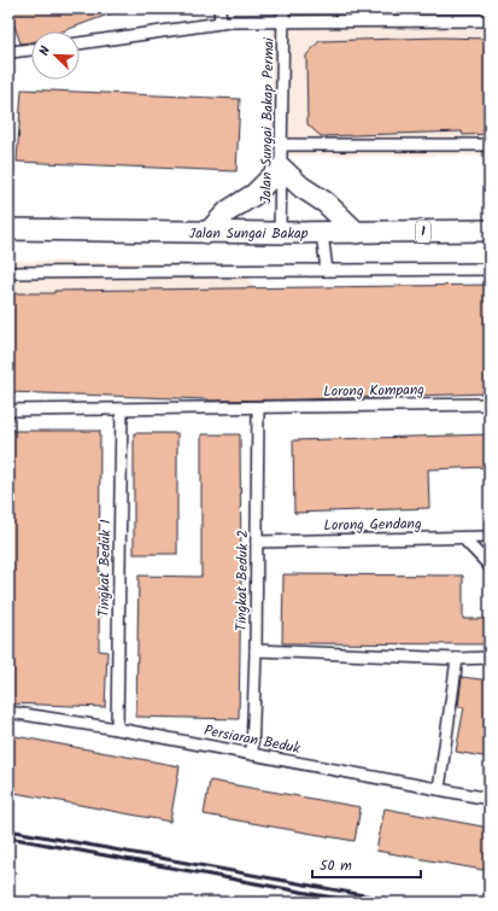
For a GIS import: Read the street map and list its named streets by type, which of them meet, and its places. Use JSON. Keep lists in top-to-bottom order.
{
  "streets": {
    "highway": ["1", "Jalan Sungai Bakap"],
    "street": [
      "Jalan Sungai Bakap Permai",
      "Lorong Kompang",
      "Lorong Gendang",
      "Tingkat Beduk 1",
      "Tingkat Beduk 2",
      "Persiaran Beduk"
    ]
  },
  "crossings": [
    ["Jalan Sungai Bakap Permai", "Jalan Sungai Bakap"],
    ["Lorong Kompang", "Tingkat Beduk 1"],
    ["Lorong Kompang", "Tingkat Beduk 2"],
    ["Lorong Gendang", "Tingkat Beduk 2"],
    ["Tingkat Beduk 1", "Persiaran Beduk"],
    ["Tingkat Beduk 2", "Persiaran Beduk"]
  ],
  "scale_bar": "50 m",
  "north": "top left"
}
